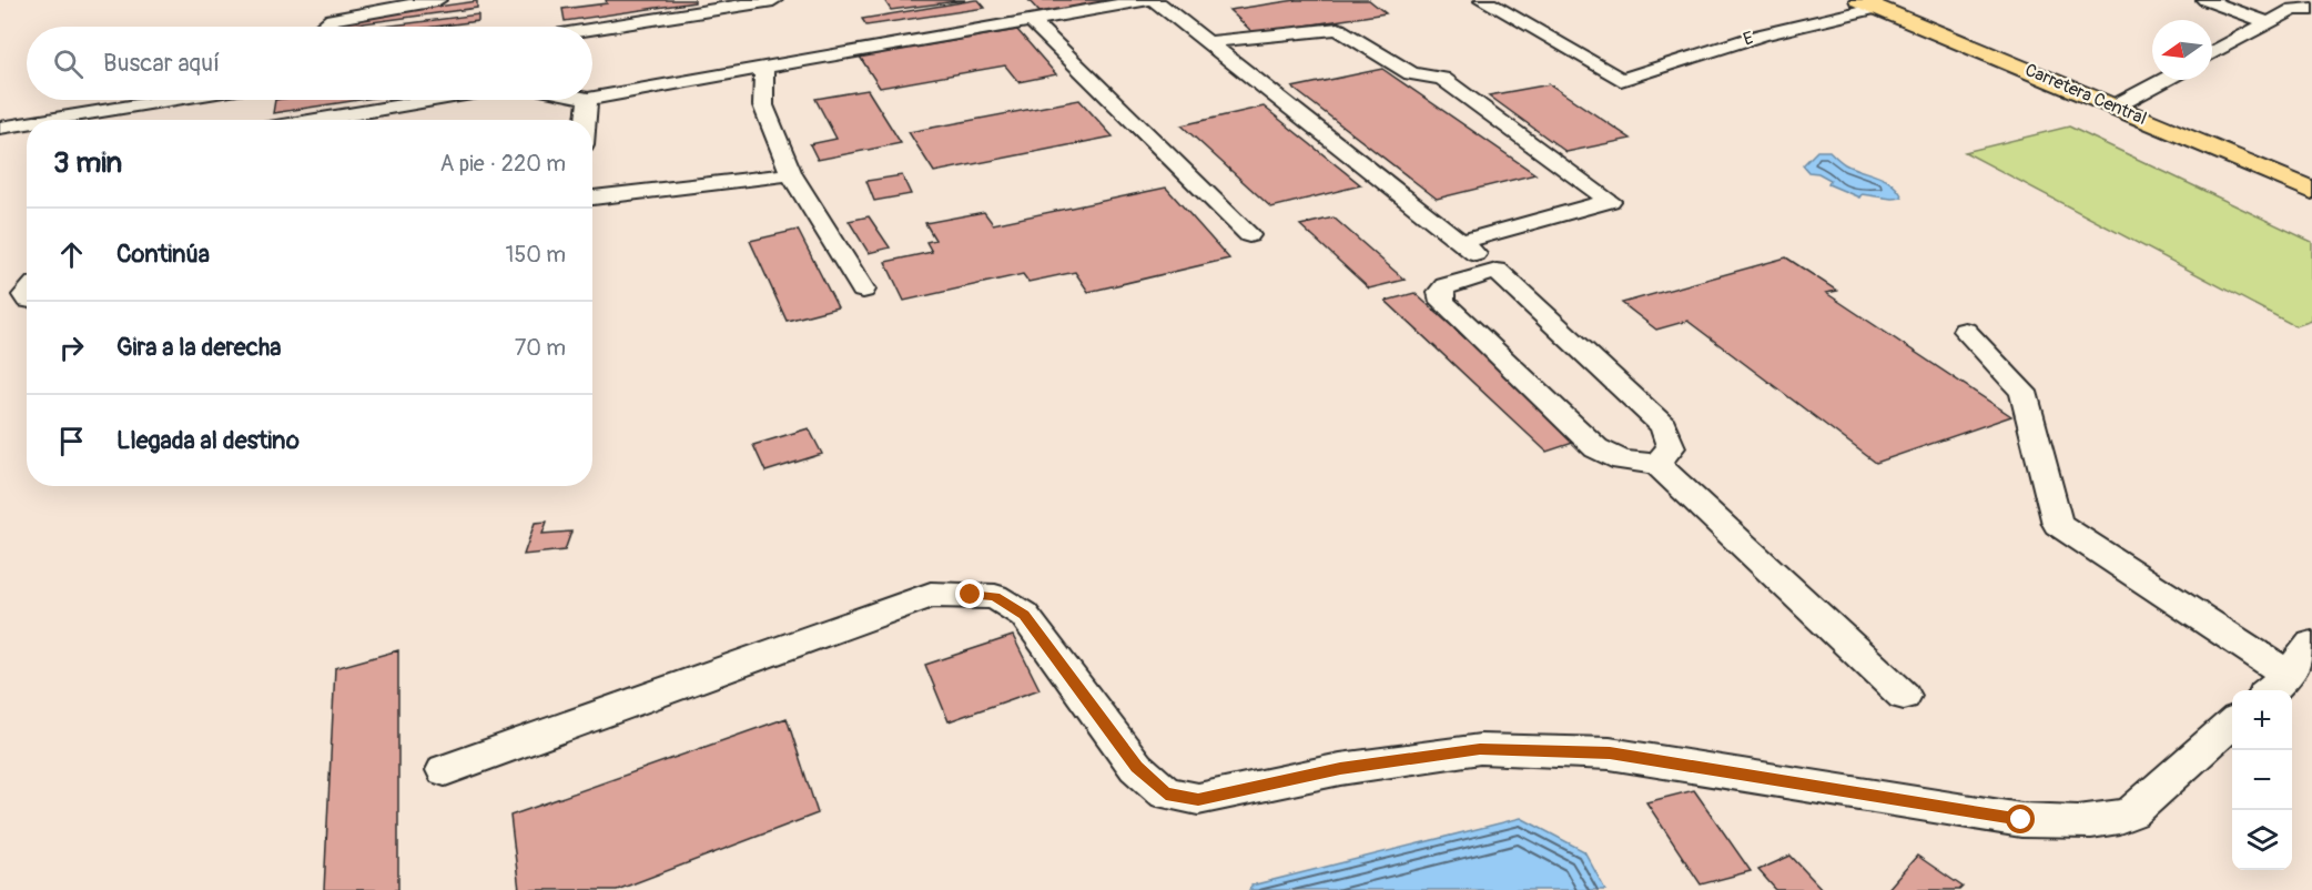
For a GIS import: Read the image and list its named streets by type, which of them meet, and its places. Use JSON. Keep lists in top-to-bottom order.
{
  "streets": {
    "main road": ["Carretera Central"],
    "street": ["E"]
  },
  "crossings": [
    ["E", "Carretera Central"]
  ],
  "north": "left",
  "page": {
    "search": "Buscar aquí",
    "heading": ["3 min", "A pie · 220 m"],
    "list": [
      ["Continúa", "150 m"],
      ["Gira a la derecha", "70 m"],
      "Llegada al destino"
    ],
    "map_buttons": ["+", "−"]
  }
}
